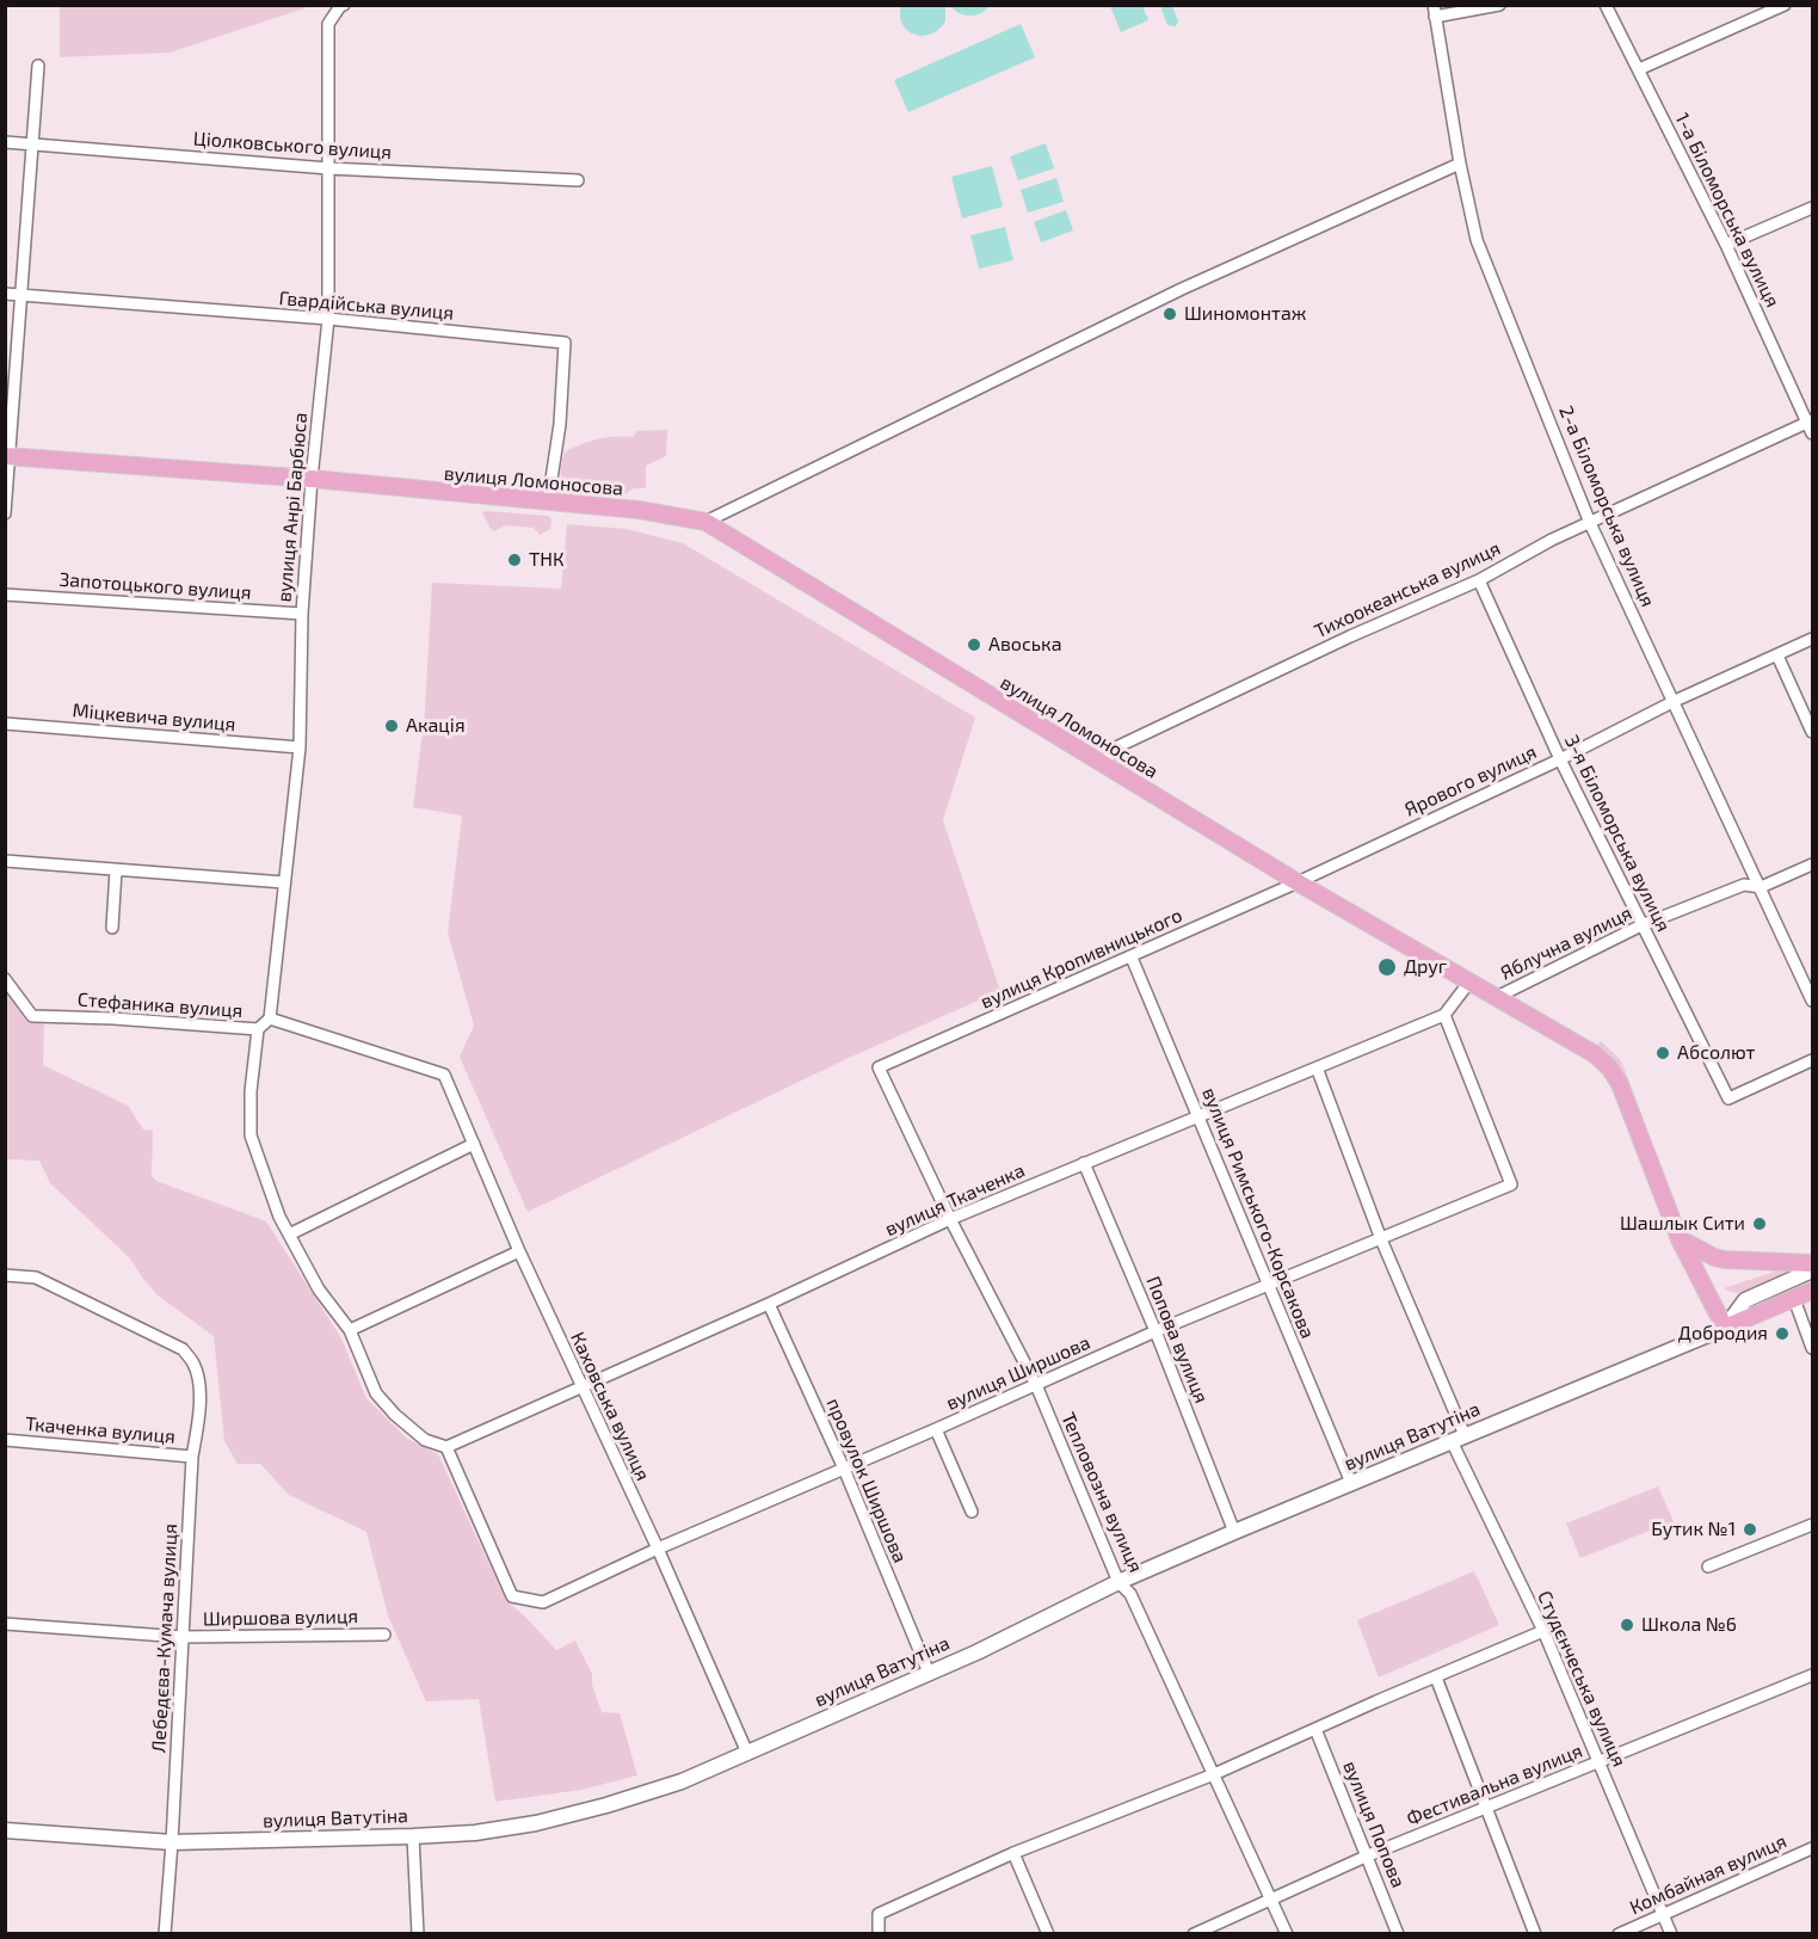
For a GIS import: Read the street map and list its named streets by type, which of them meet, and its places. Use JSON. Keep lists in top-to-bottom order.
{
  "streets": {
    "main road": ["вулиця Ломоносова", "вулиця Ватутіна"],
    "street": [
      "Ціолковського вулиця",
      "1-а Біломорська вулиця",
      "Гвардійська вулиця",
      "2-а Біломорська вулиця",
      "вулиця Анрі Барбюса",
      "Запотоцького вулиця",
      "Тихоокеанська вулиця",
      "Міцкевича вулиця",
      "Ярового вулиця",
      "3-я Біломорська вулиця",
      "Яблучна вулиця",
      "вулиця Кропивницького",
      "Стефаника вулиця",
      "вулиця Ткаченка",
      "вулиця Римського-Корсакова",
      "Попова вулиця",
      "вулиця Ширшова",
      "Каховська вулиця",
      "Ткаченка вулиця",
      "провулок Ширшова",
      "Тепловозна вулиця",
      "Ширшова вулиця",
      "Лебедєва-Кумача вулиця",
      "Студєнчеська вулиця",
      "Фестивальна вулиця",
      "вулиця Попова",
      "Комбайная вулиця"
    ]
  },
  "crossings": [
    ["Ціолковського вулиця", "вулиця Анрі Барбюса"],
    ["1-а Біломорська вулиця", "Тихоокеанська вулиця"],
    ["Гвардійська вулиця", "вулиця Ломоносова"],
    ["Гвардійська вулиця", "вулиця Анрі Барбюса"],
    ["вулиця Ломоносова", "вулиця Анрі Барбюса"],
    ["вулиця Ломоносова", "Тихоокеанська вулиця"],
    ["вулиця Ломоносова", "Ярового вулиця"],
    ["вулиця Ломоносова", "Яблучна вулиця"],
    ["вулиця Ломоносова", "вулиця Кропивницького"],
    ["вулиця Ломоносова", "вулиця Ткаченка"],
    ["вулиця Ломоносова", "вулиця Ватутіна"],
    ["2-а Біломорська вулиця", "Тихоокеанська вулиця"],
    ["2-а Біломорська вулиця", "Ярового вулиця"],
    ["2-а Біломорська вулиця", "Яблучна вулиця"],
    ["вулиця Анрі Барбюса", "Запотоцького вулиця"],
    ["вулиця Анрі Барбюса", "Міцкевича вулиця"],
    ["вулиця Анрі Барбюса", "Стефаника вулиця"],
    ["Тихоокеанська вулиця", "3-я Біломорська вулиця"],
    ["Ярового вулиця", "3-я Біломорська вулиця"],
    ["Ярового вулиця", "вулиця Кропивницького"],
    ["3-я Біломорська вулиця", "Яблучна вулиця"],
    ["вулиця Кропивницького", "вулиця Римського-Корсакова"],
    ["вулиця Кропивницького", "Тепловозна вулиця"],
    ["Стефаника вулиця", "Каховська вулиця"],
    ["вулиця Ткаченка", "вулиця Римського-Корсакова"],
    ["вулиця Ткаченка", "Попова вулиця"],
    ["вулиця Ткаченка", "вулиця Ширшова"],
    ["вулиця Ткаченка", "Каховська вулиця"],
    ["вулиця Ткаченка", "провулок Ширшова"],
    ["вулиця Ткаченка", "Тепловозна вулиця"],
    ["вулиця Ткаченка", "Студєнчеська вулиця"],
    ["вулиця Римського-Корсакова", "вулиця Ширшова"],
    ["вулиця Римського-Корсакова", "вулиця Ватутіна"],
    ["Попова вулиця", "вулиця Ширшова"],
    ["Попова вулиця", "вулиця Ватутіна"],
    ["вулиця Ширшова", "Каховська вулиця"],
    ["вулиця Ширшова", "провулок Ширшова"],
    ["вулиця Ширшова", "Тепловозна вулиця"],
    ["вулиця Ширшова", "Студєнчеська вулиця"],
    ["Каховська вулиця", "вулиця Ватутіна"],
    ["Ткаченка вулиця", "Лебедєва-Кумача вулиця"],
    ["вулиця Ватутіна", "провулок Ширшова"],
    ["вулиця Ватутіна", "Тепловозна вулиця"],
    ["вулиця Ватутіна", "Лебедєва-Кумача вулиця"],
    ["вулиця Ватутіна", "Студєнчеська вулиця"],
    ["Тепловозна вулиця", "Фестивальна вулиця"],
    ["Ширшова вулиця", "Лебедєва-Кумача вулиця"],
    ["Студєнчеська вулиця", "Фестивальна вулиця"],
    ["Студєнчеська вулиця", "Комбайная вулиця"],
    ["Фестивальна вулиця", "вулиця Попова"]
  ],
  "places": [
    "Шиномонтаж",
    "ТНК",
    "Авоська",
    "Акація",
    "Друг",
    "Абсолют",
    "Шашлык Сити",
    "Добродия",
    "Бутик №1",
    "Школа №6"
  ]
}
